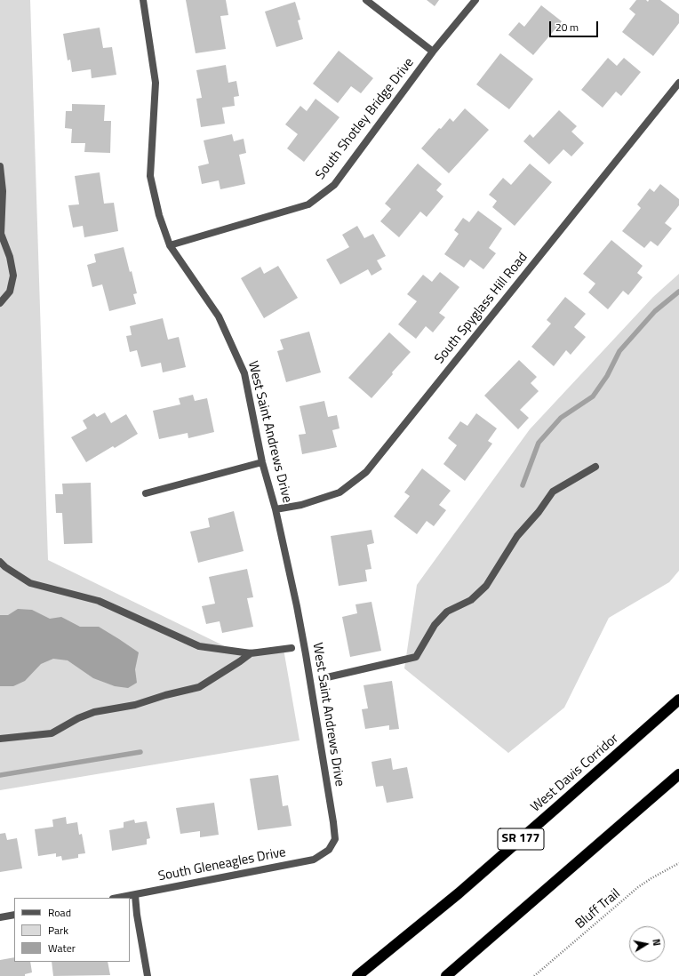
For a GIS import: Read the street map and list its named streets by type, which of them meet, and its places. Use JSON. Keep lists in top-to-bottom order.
{
  "streets": {
    "highway": ["West Davis Corridor", "SR 177"],
    "street": [
      "South Shotley Bridge Drive",
      "South Spyglass Hill Road",
      "West Saint Andrews Drive",
      "South Gleneagles Drive"
    ],
    "path": ["Bluff Trail"]
  },
  "crossings": [
    ["South Shotley Bridge Drive", "West Saint Andrews Drive"],
    ["South Spyglass Hill Road", "West Saint Andrews Drive"],
    ["West Saint Andrews Drive", "South Gleneagles Drive"]
  ],
  "legend": ["Road", "Park", "Water"],
  "scale_bar": "20 m",
  "north": "right"
}
